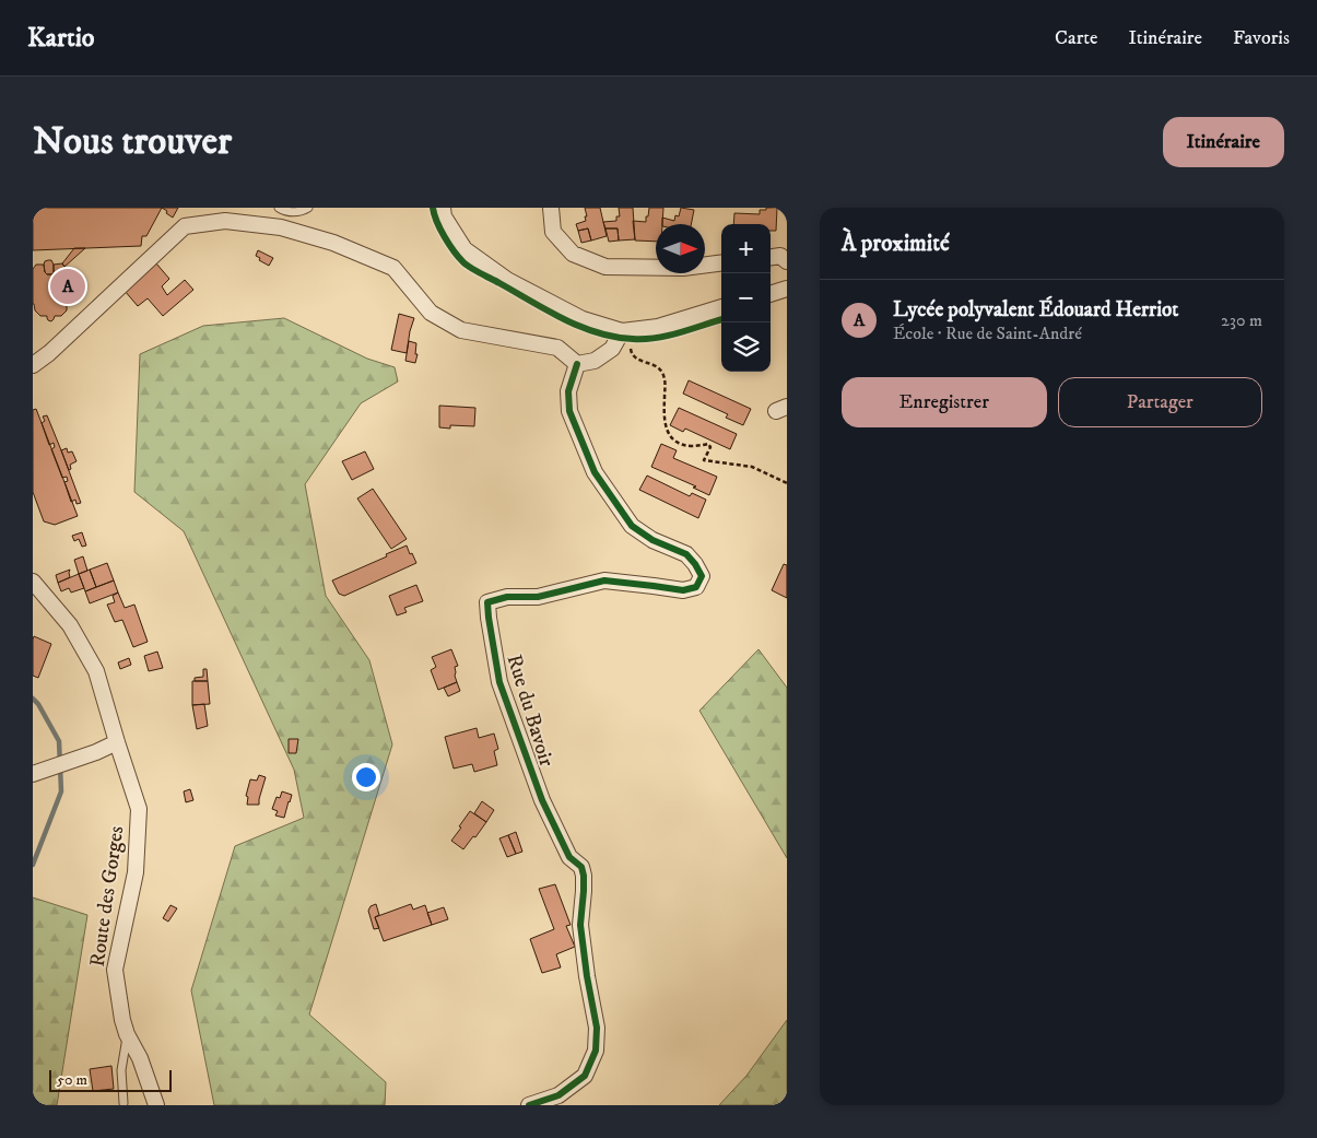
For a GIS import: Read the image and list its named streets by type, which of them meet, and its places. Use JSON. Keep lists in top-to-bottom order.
{
  "streets": {
    "street": ["Rue du Bavoir", "Route des Gorges"]
  },
  "scale_bar": "50 m",
  "north": "right",
  "page": {
    "header": "Kartio",
    "nav": ["Carte", "Itinéraire", "Favoris"],
    "buttons": [
      "Itinéraire",
      ["Enregistrer", "Partager"]
    ],
    "title": "Nous trouver",
    "heading": "À proximité",
    "map_buttons": ["+", "−"],
    "pins": "A",
    "list": [
      {
        "mark": "A",
        "name": "Lycée polyvalent Édouard Herriot",
        "note": "École · Rue de Saint-André",
        "value": "230 m"
      }
    ],
    "scale": "50 m"
  }
}
